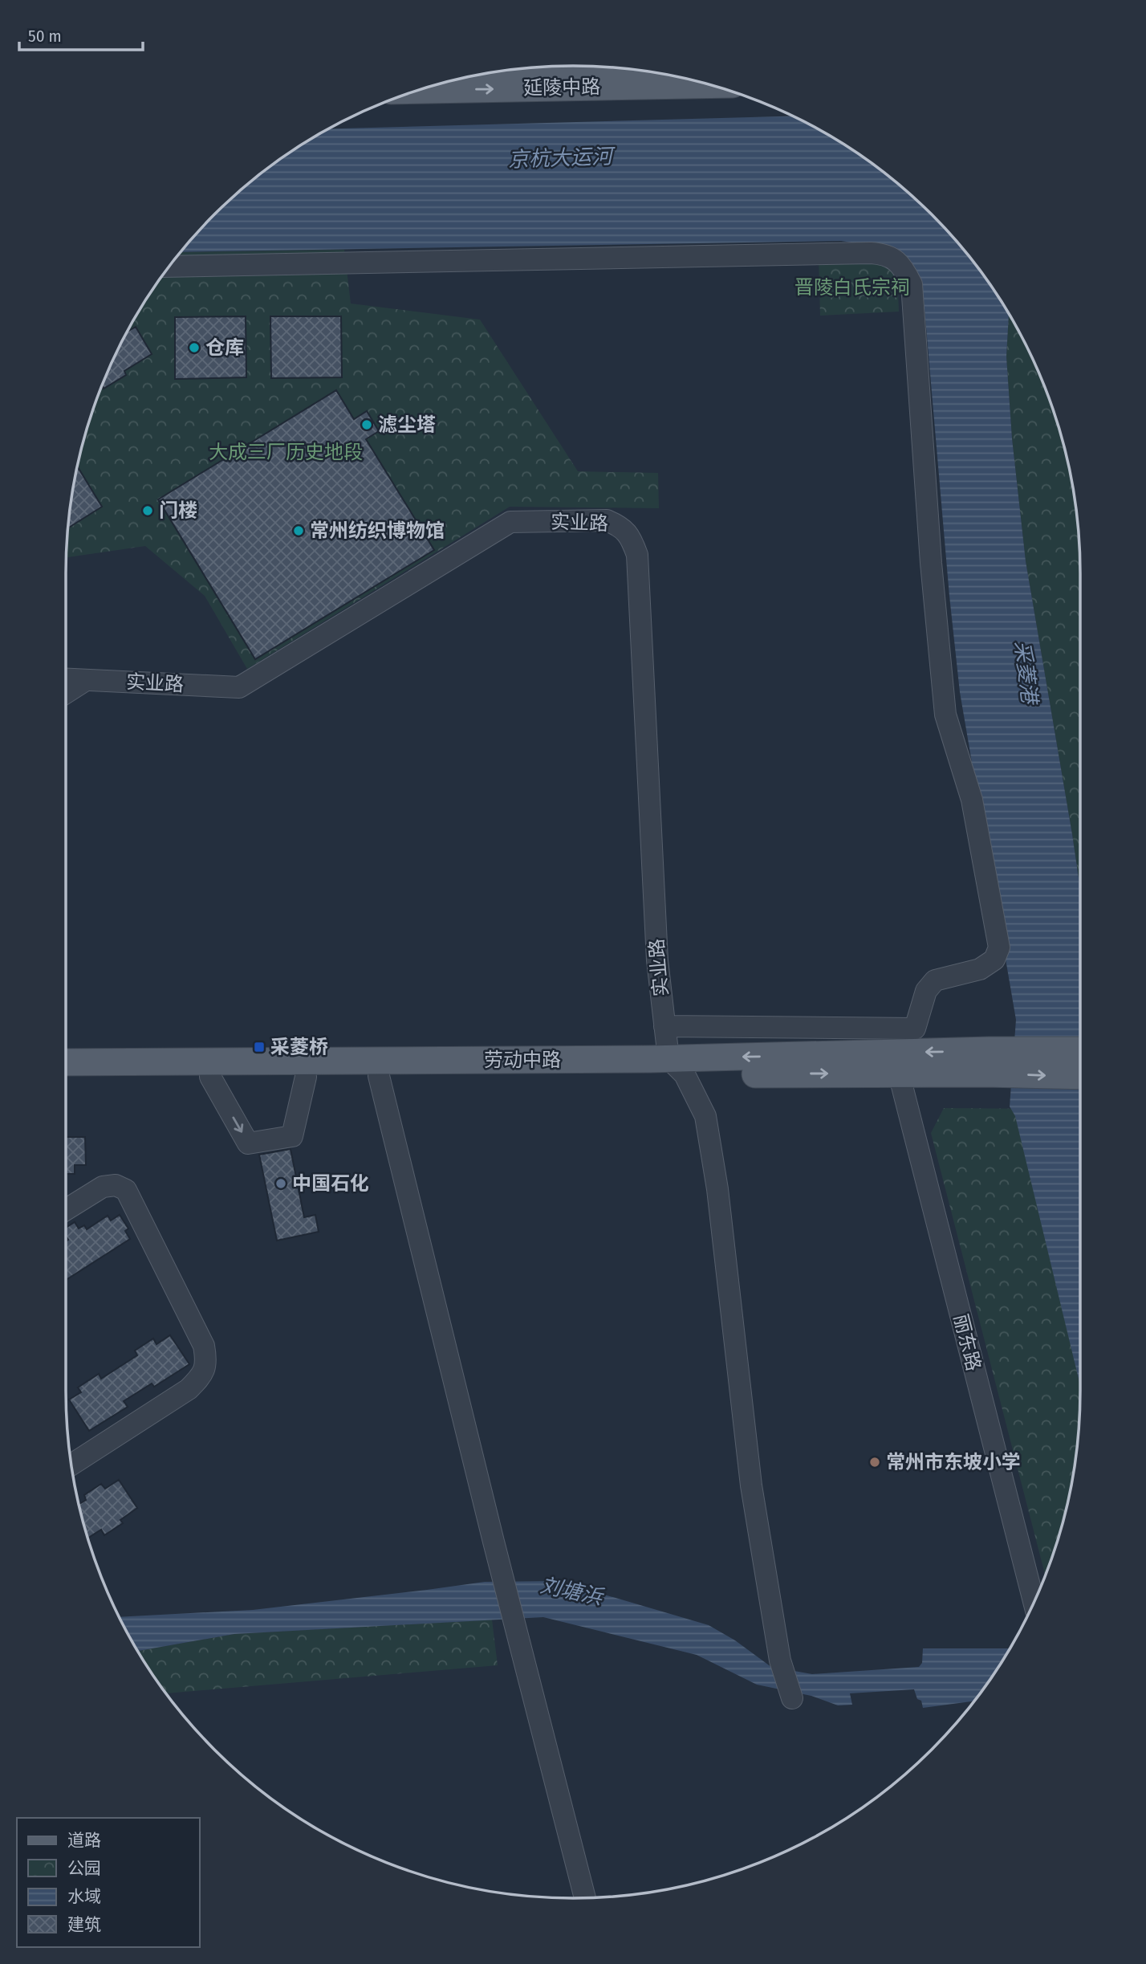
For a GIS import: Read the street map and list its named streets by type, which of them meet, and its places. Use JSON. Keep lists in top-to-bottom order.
{
  "streets": {
    "main road": ["延陵中路", "劳动中路"],
    "street": ["实业路", "丽东路"]
  },
  "crossings": [
    ["实业路", "劳动中路"],
    ["劳动中路", "丽东路"]
  ],
  "one_way": ["延陵中路"],
  "water": ["京杭大运河", "采菱港", "刘塘浜"],
  "parks": ["晋陵白氏宗祠", "大成三厂历史地段"],
  "places": {
    "other": [
      "仓库",
      "滤尘塔",
      "门楼",
      "常州纺织博物馆",
      "中国石化",
      "常州市东坡小学"
    ],
    "transit": ["采菱桥"]
  },
  "legend": [
    "道路",
    "公园",
    "水域",
    "建筑"
  ],
  "scale_bar": "50 m"
}
